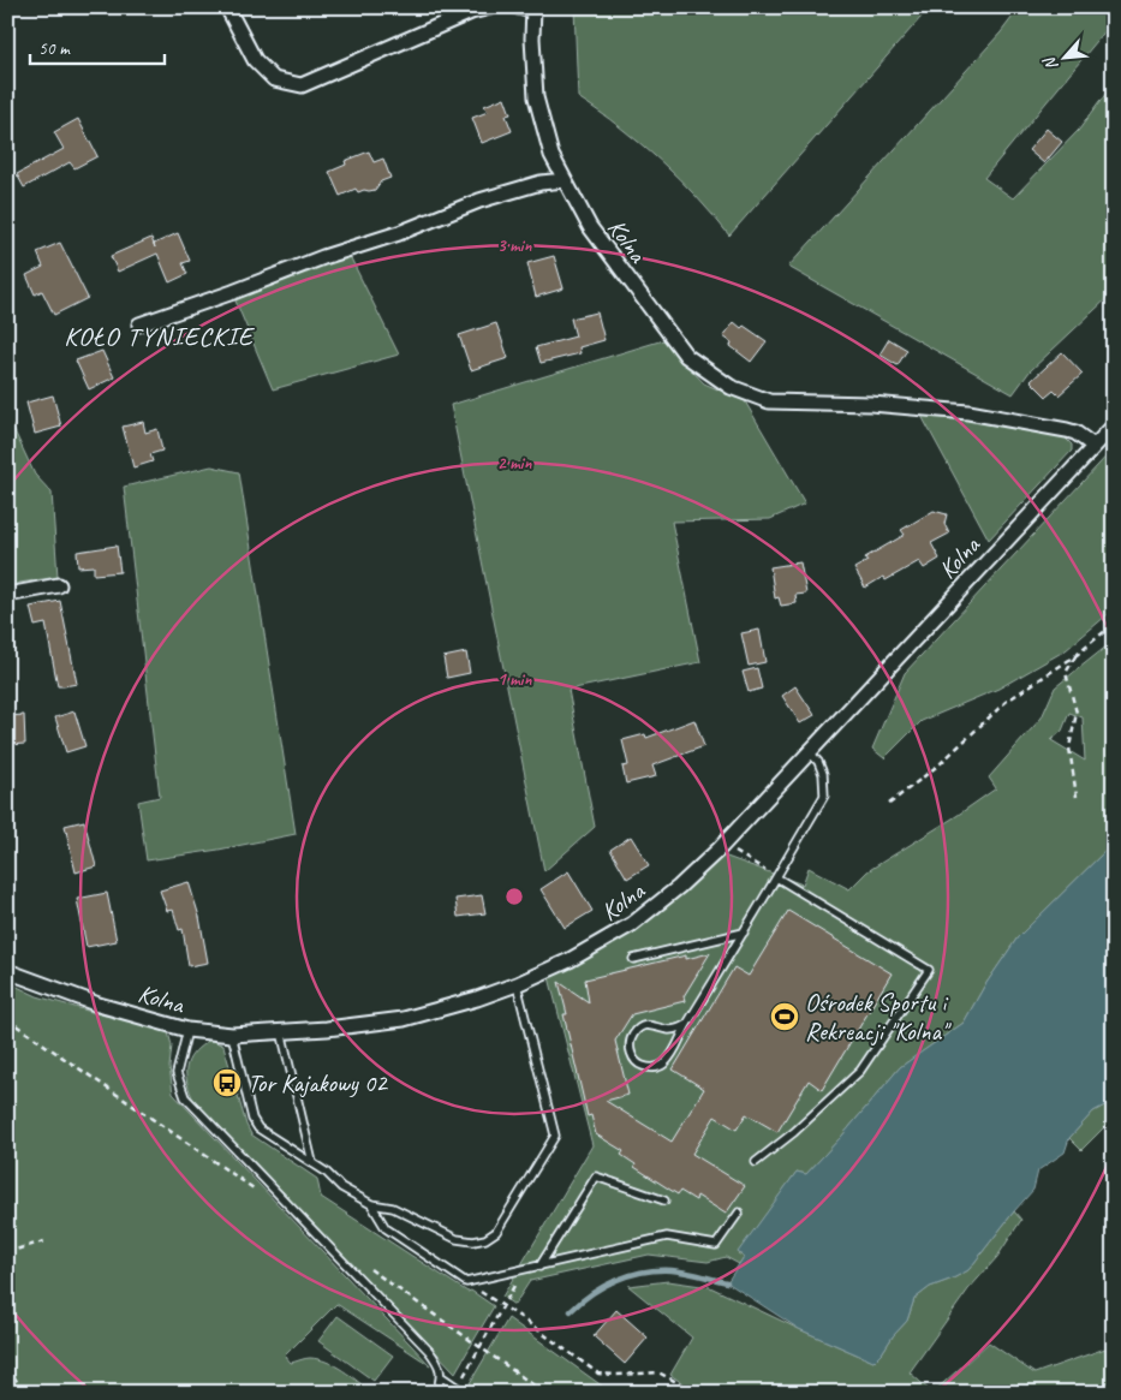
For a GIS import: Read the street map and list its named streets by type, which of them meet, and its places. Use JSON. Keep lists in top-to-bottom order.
{
  "streets": {
    "street": ["Kolna"]
  },
  "districts": ["KOŁO TYNIECKIE"],
  "places": {
    "sports": ["Ośrodek Sportu i Rekreacji \"Kolna\""],
    "bus stop": ["Tor Kajakowy 02"]
  },
  "scale_bar": "50 m",
  "north": "bottom left",
  "rings": ["3 min", "2 min", "1 min"]
}
